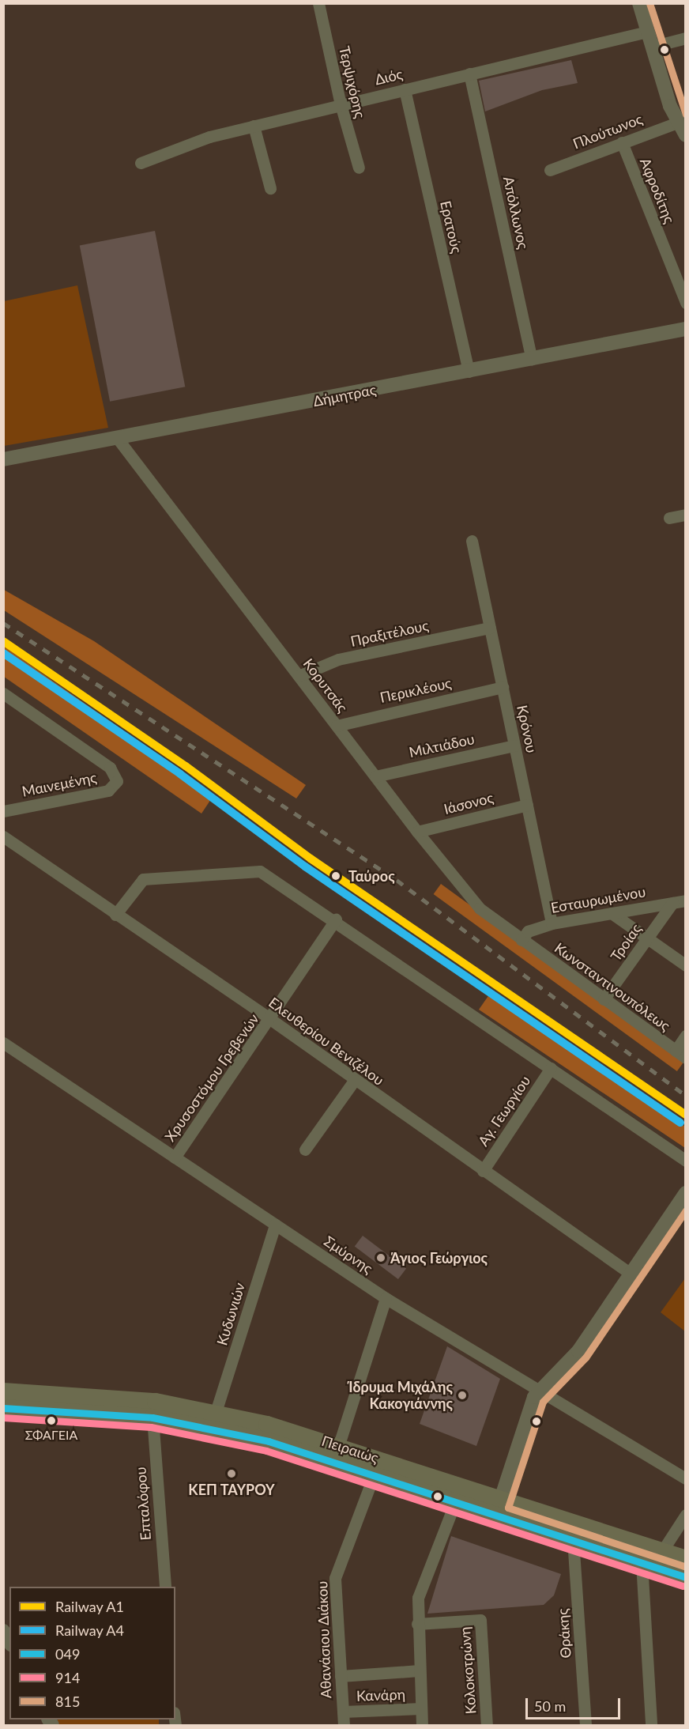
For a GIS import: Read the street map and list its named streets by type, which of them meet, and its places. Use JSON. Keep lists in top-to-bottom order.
{
  "streets": {
    "main road": ["Πειραιώς"],
    "street": [
      "Διός",
      "Τερψιχόρης",
      "Πλούτωνος",
      "Αφροδίτης",
      "Απόλλωνος",
      "Ερατούς",
      "Δήμητρας",
      "Πραξιτέλους",
      "Κορυτσάς",
      "Περικλέους",
      "Κρόνου",
      "Μιλτιάδου",
      "Μαινεμένης",
      "Ιάσονος",
      "Εσταυρωμένου",
      "Τροίας",
      "Κωνσταντινουπόλεως",
      "Ελευθερίου Βενιζέλου",
      "Χρυσοστόμου Γρεβενών",
      "Αγ. Γεωργίου",
      "Σμύρνης",
      "Κυδωνιών",
      "Επταλόφου",
      "Θράκης",
      "Αθανάσιου Διάκου",
      "Κολοκοτρώνη",
      "Κανάρη"
    ]
  },
  "crossings": [
    ["Διός", "Τερψιχόρης"],
    ["Διός", "Απόλλωνος"],
    ["Διός", "Ερατούς"],
    ["Πλούτωνος", "Αφροδίτης"],
    ["Απόλλωνος", "Δήμητρας"],
    ["Ερατούς", "Δήμητρας"],
    ["Δήμητρας", "Κορυτσάς"],
    ["Πραξιτέλους", "Κορυτσάς"],
    ["Πραξιτέλους", "Κρόνου"],
    ["Κορυτσάς", "Περικλέους"],
    ["Κορυτσάς", "Μιλτιάδου"],
    ["Κορυτσάς", "Ιάσονος"],
    ["Κορυτσάς", "Εσταυρωμένου"],
    ["Κορυτσάς", "Κωνσταντινουπόλεως"],
    ["Περικλέους", "Κρόνου"],
    ["Κρόνου", "Μιλτιάδου"],
    ["Κρόνου", "Ιάσονος"],
    ["Κρόνου", "Εσταυρωμένου"],
    ["Εσταυρωμένου", "Τροίας"],
    ["Εσταυρωμένου", "Κωνσταντινουπόλεως"],
    ["Τροίας", "Κωνσταντινουπόλεως"],
    ["Ελευθερίου Βενιζέλου", "Χρυσοστόμου Γρεβενών"],
    ["Ελευθερίου Βενιζέλου", "Αγ. Γεωργίου"],
    ["Χρυσοστόμου Γρεβενών", "Σμύρνης"],
    ["Σμύρνης", "Κυδωνιών"],
    ["Κυδωνιών", "Πειραιώς"],
    ["Πειραιώς", "Επταλόφου"],
    ["Πειραιώς", "Θράκης"],
    ["Πειραιώς", "Αθανάσιου Διάκου"],
    ["Αθανάσιου Διάκου", "Κανάρη"]
  ],
  "places": [
    "Ταύρος",
    "Άγιος Γεώργιος",
    "Ίδρυμα Μιχάλης Κακογιάννης",
    "ΣΦΑΓΕΙΑ",
    "ΚΕΠ ΤΑΥΡΟΥ"
  ],
  "lines": [
    "transit line 815",
    "rail line A1",
    "rail line A4",
    "transit line 049",
    "transit line 914"
  ],
  "legend": [
    "Railway A1",
    "Railway A4",
    "049",
    "914",
    "815"
  ],
  "scale_bar": "50 m"
}
